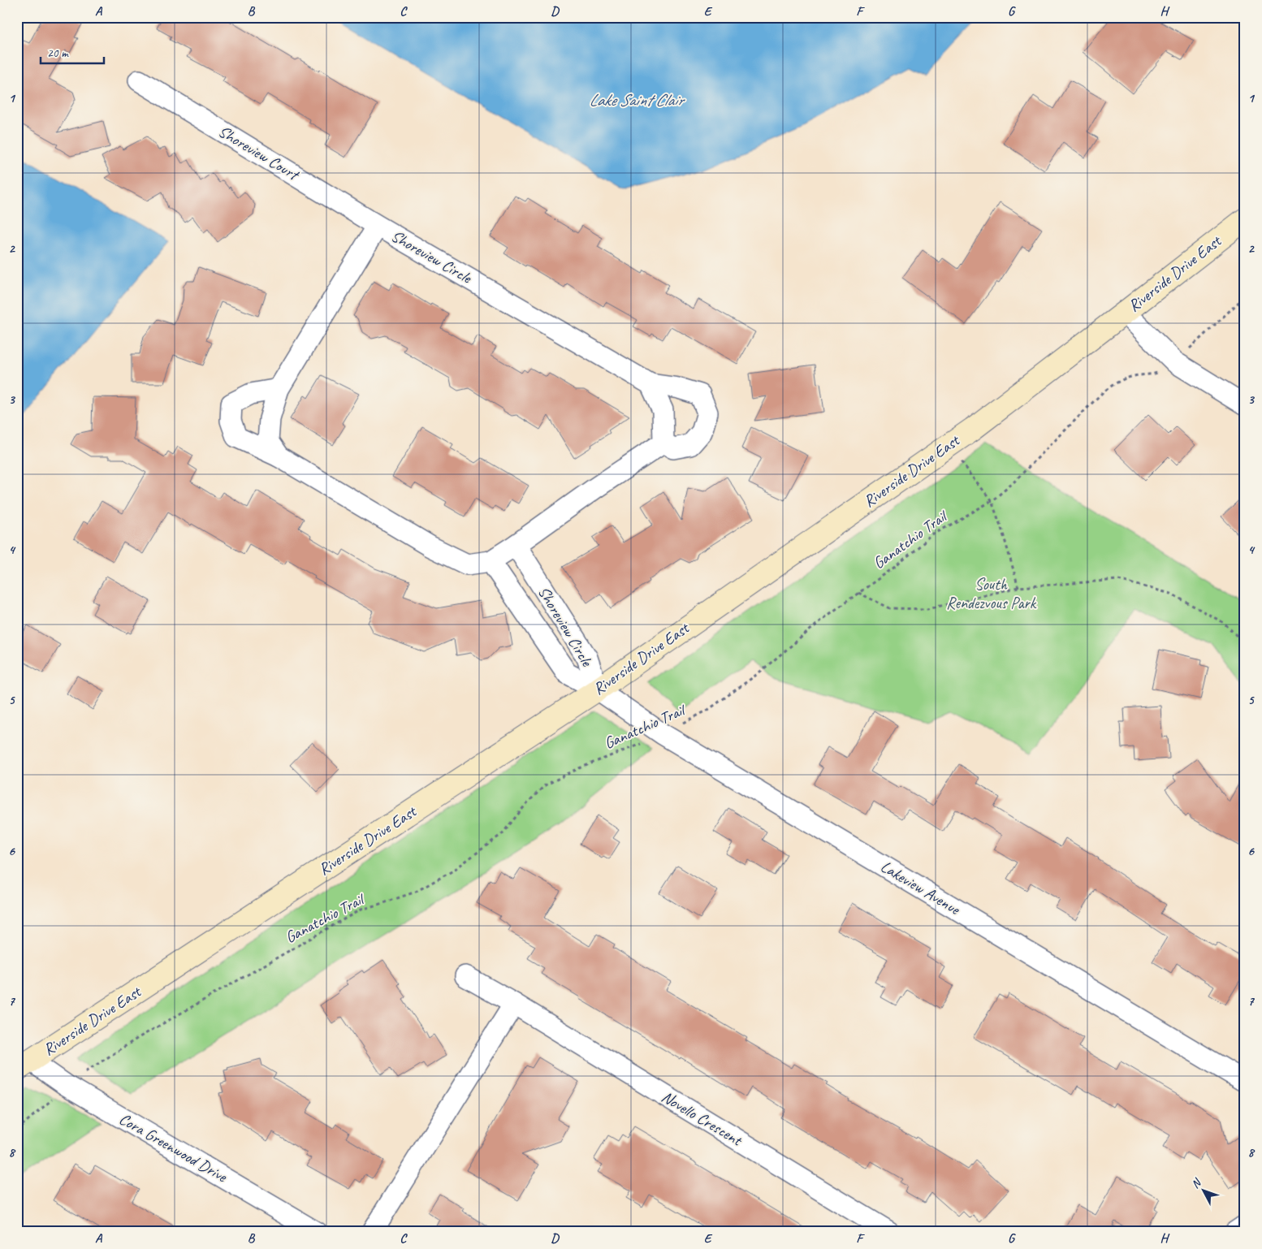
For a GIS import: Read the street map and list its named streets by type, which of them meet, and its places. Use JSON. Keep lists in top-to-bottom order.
{
  "streets": {
    "main road": ["Riverside Drive East"],
    "street": [
      "Shoreview Court",
      "Shoreview Circle",
      "Lakeview Avenue",
      "Novello Crescent",
      "Cora Greenwood Drive"
    ],
    "path": ["Ganatchio Trail"]
  },
  "crossings": [
    ["Shoreview Court", "Shoreview Circle"],
    ["Shoreview Circle", "Riverside Drive East"],
    ["Shoreview Circle", "Lakeview Avenue"],
    ["Riverside Drive East", "Lakeview Avenue"],
    ["Riverside Drive East", "Cora Greenwood Drive"],
    ["Ganatchio Trail", "Lakeview Avenue"],
    ["Ganatchio Trail", "Cora Greenwood Drive"]
  ],
  "water": ["Lake Saint Clair"],
  "parks": ["South Rendezvous Park"],
  "scale_bar": "20 m",
  "north": "top left",
  "grid": {
    "columns": [
      "A",
      "B",
      "C",
      "D",
      "E",
      "F",
      "G",
      "H"
    ],
    "rows": [
      "1",
      "2",
      "3",
      "4",
      "5",
      "6",
      "7",
      "8"
    ]
  }
}
